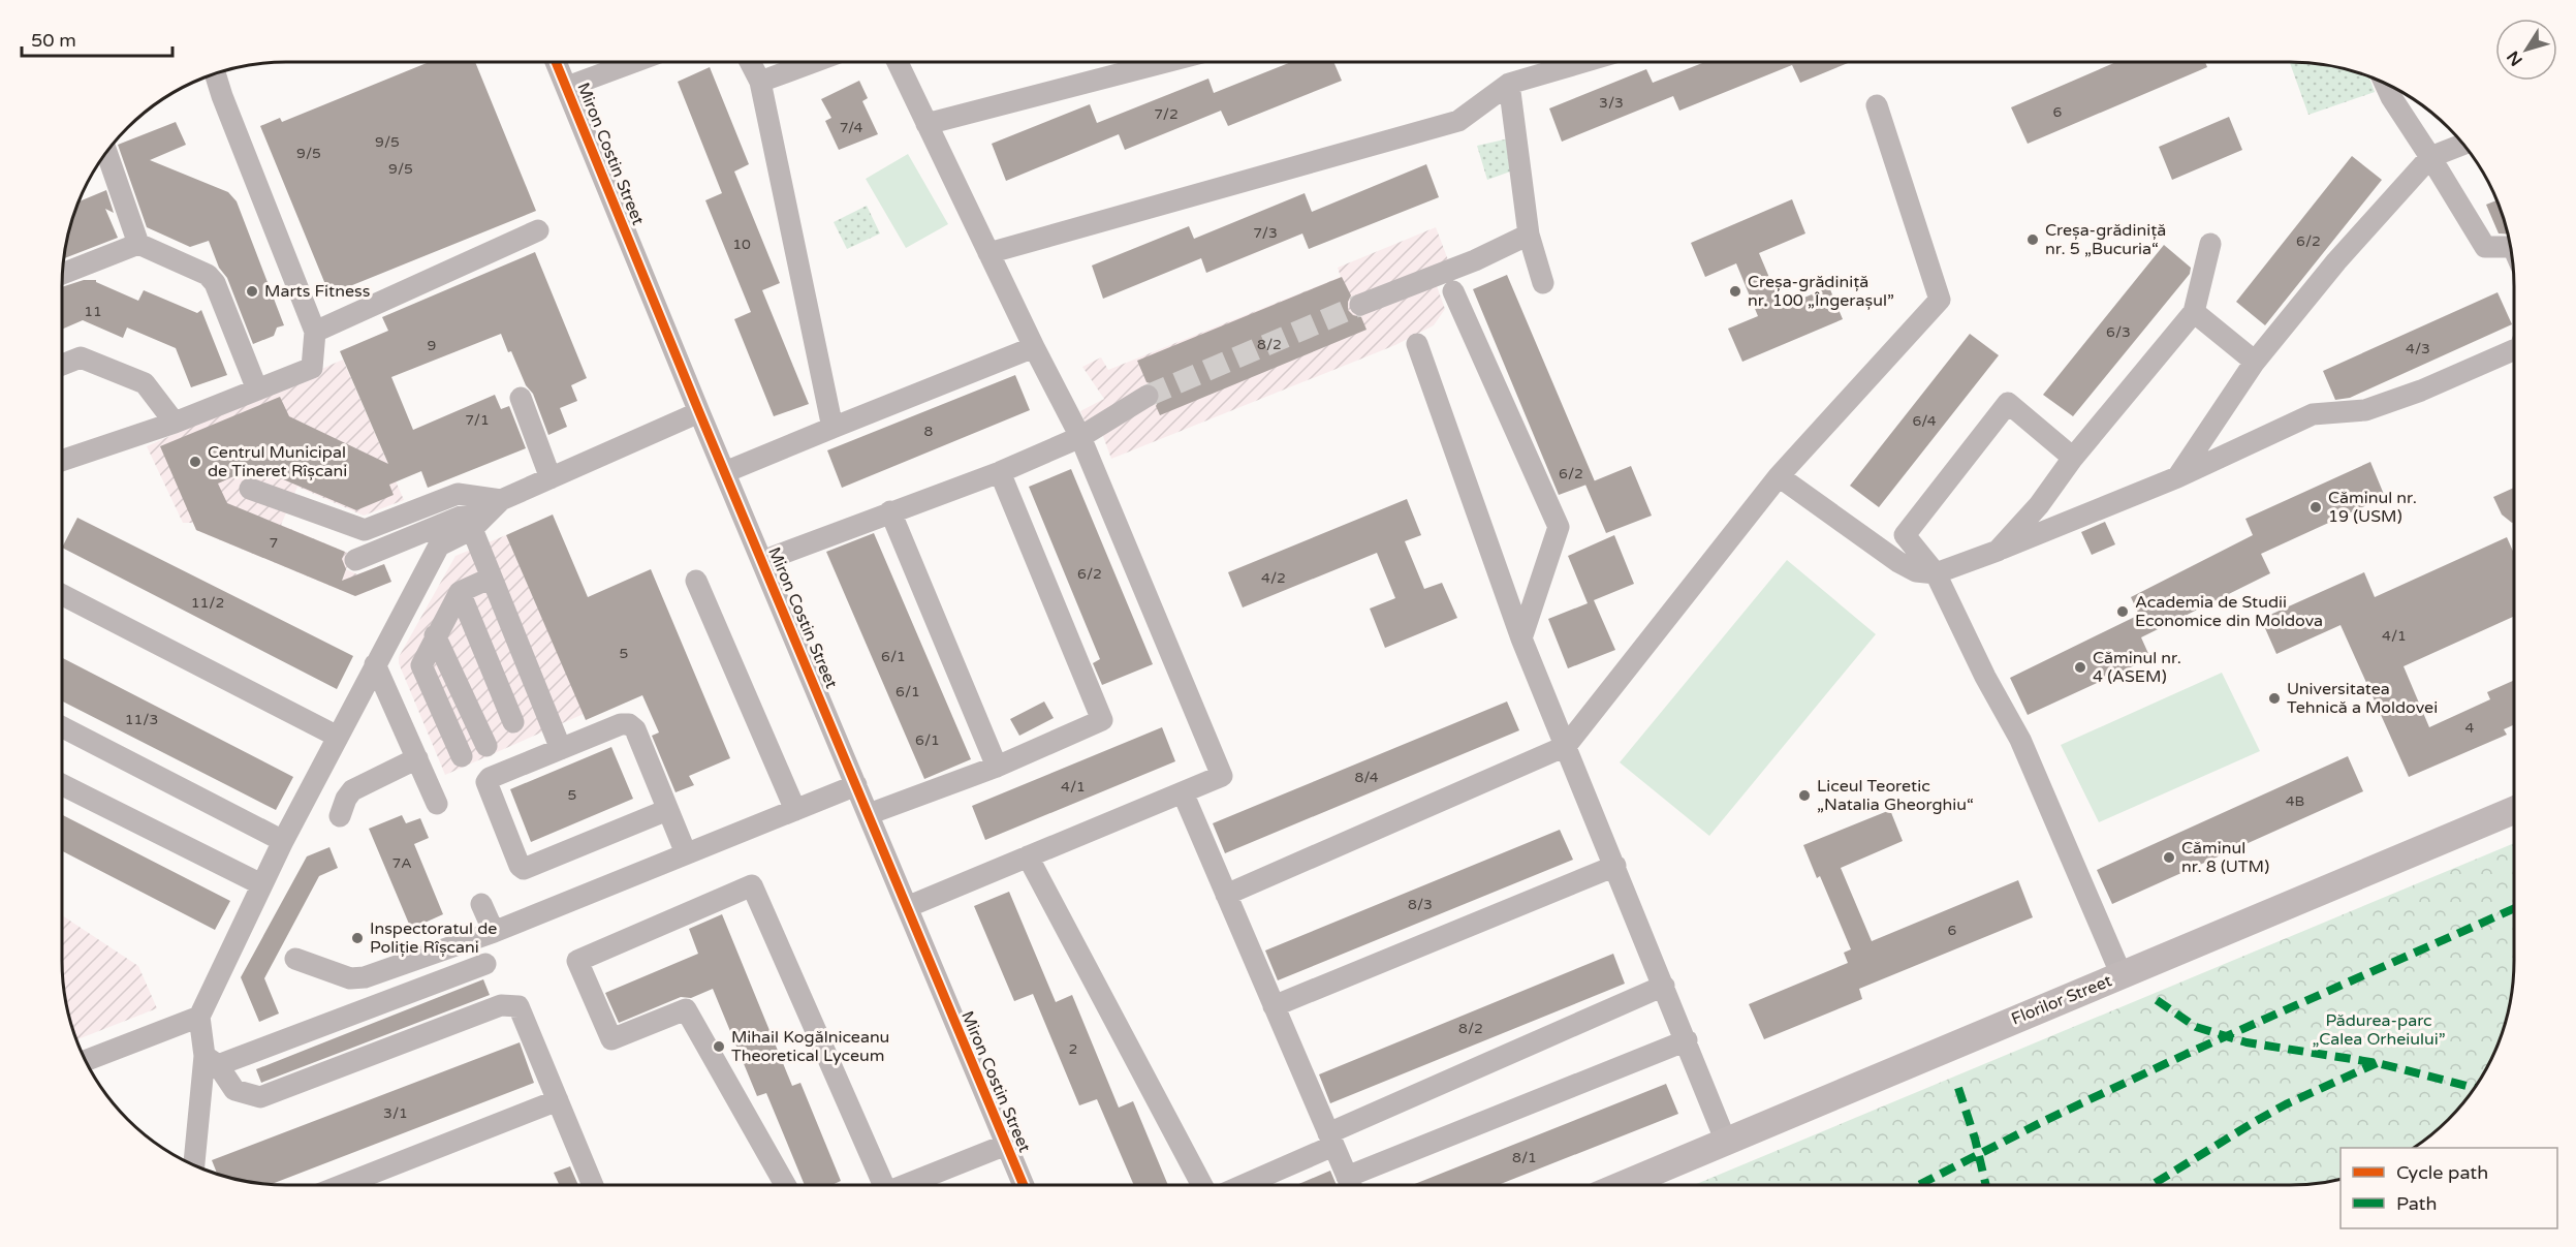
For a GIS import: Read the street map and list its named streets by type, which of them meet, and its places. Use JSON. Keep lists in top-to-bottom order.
{
  "streets": {
    "main road": ["Florilor Street"],
    "street": ["Miron Costin Street"]
  },
  "parks": ["Pădurea-parc „Calea Orheiului”"],
  "places": [
    "Creșa-grădiniță nr. 5 „Bucuria“",
    "Marts Fitness",
    "Creșa-grădiniță nr. 100 „Îngerașul”",
    "Centrul Municipal de Tineret Rîșcani",
    "Căminul nr. 19 (USM)",
    "Academia de Studii Economice din Moldova",
    "Căminul nr. 4 (ASEM)",
    "Universitatea Tehnică a Moldovei",
    "Liceul Teoretic „Natalia Gheorghiu“",
    "Căminul nr. 8 (UTM)",
    "Inspectoratul de Poliție Rîșcani",
    "Mihail Kogălniceanu Theoretical Lyceum"
  ],
  "house_numbers": [
    "3/3",
    "6",
    "7/2",
    "7/4",
    "9/5",
    "9/5",
    "9/5",
    "7/3",
    "6/2",
    "10",
    "11",
    "6/3",
    "8/2",
    "9",
    "4/3",
    "7/1",
    "6/4",
    "8",
    "6/2",
    "7",
    "6/2",
    "4/2",
    "11/2",
    "4/1",
    "5",
    "6/1",
    "6/1",
    "11/3",
    "4",
    "6/1",
    "8/4",
    "4/1",
    "5",
    "4B",
    "7A",
    "8/3",
    "6",
    "8/2",
    "2",
    "3/1",
    "8/1"
  ],
  "legend": ["Cycle path", "Path"],
  "scale_bar": "50 m",
  "north": "bottom left"
}
